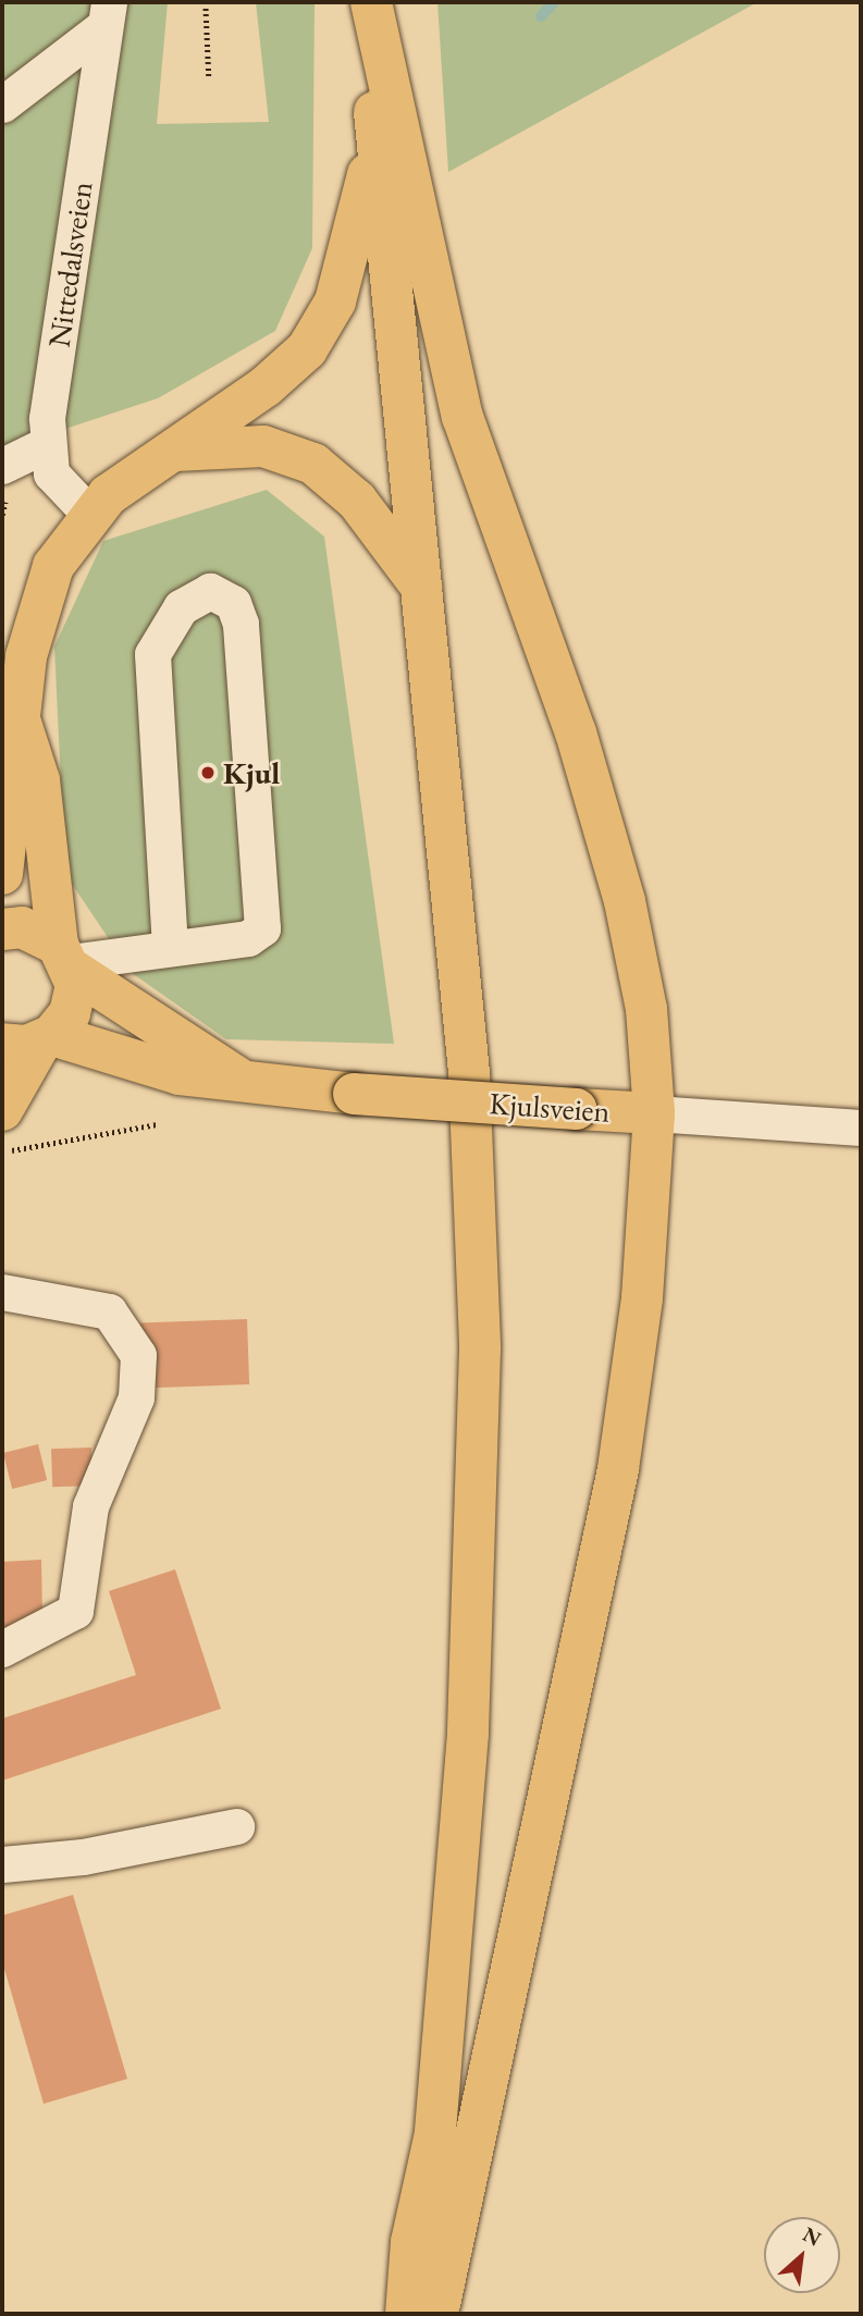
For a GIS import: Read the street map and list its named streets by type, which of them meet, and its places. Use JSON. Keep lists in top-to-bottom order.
{
  "streets": {
    "main road": ["Kjulsveien"],
    "street": ["Nittedalsveien"]
  },
  "places": ["Kjul"],
  "north": "top right"
}
